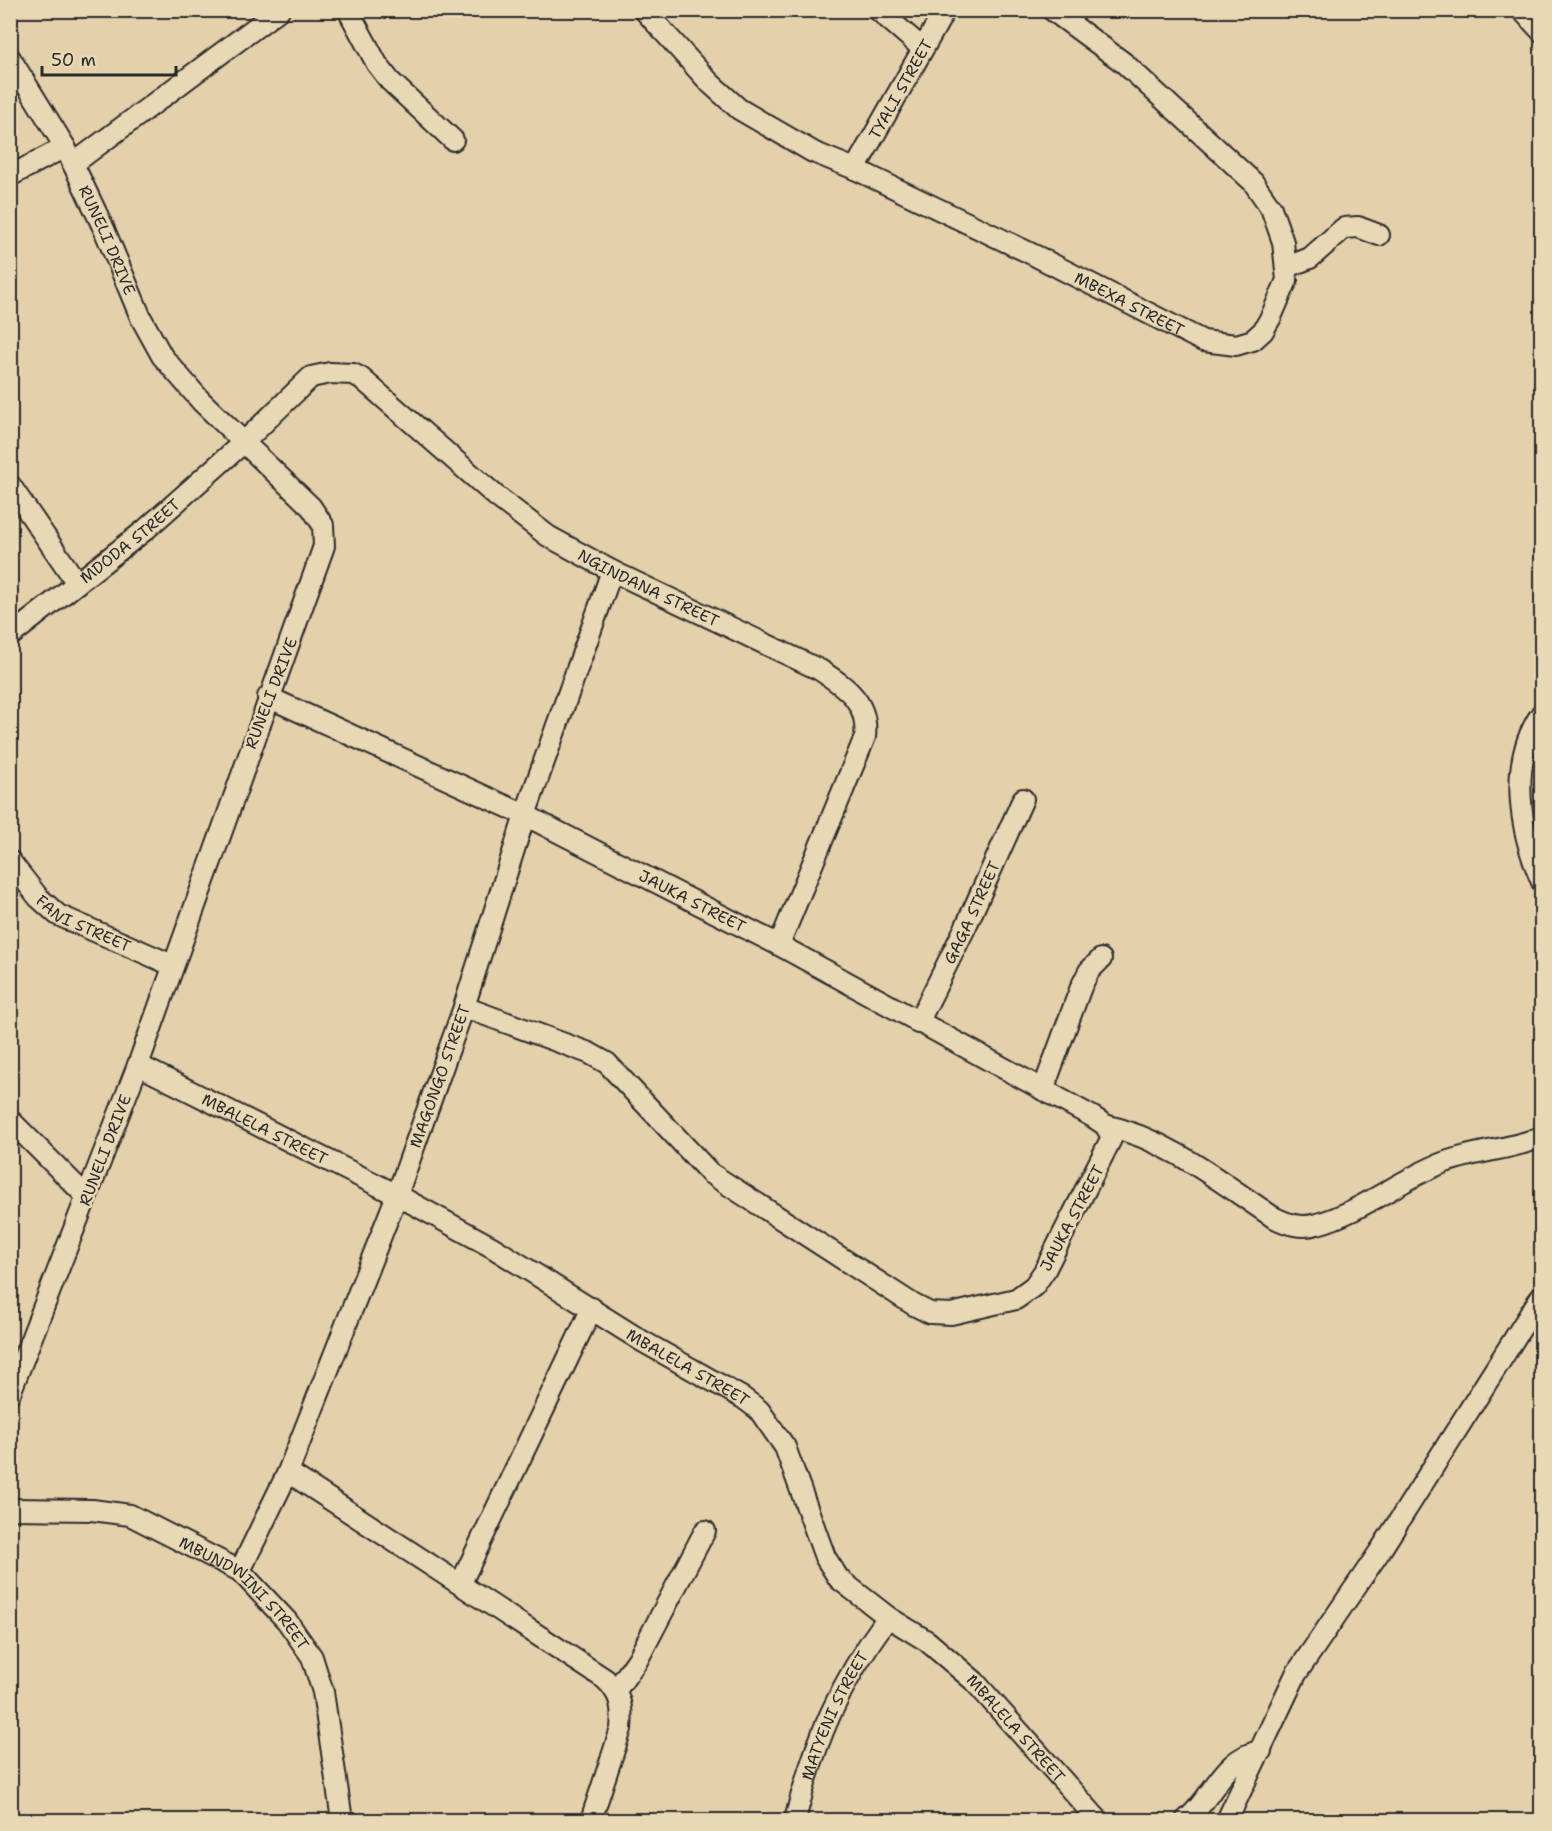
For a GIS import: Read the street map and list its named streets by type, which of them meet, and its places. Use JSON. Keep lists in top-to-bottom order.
{
  "streets": {
    "street": [
      "TYALI STREET",
      "RUNELI DRIVE",
      "MBEXA STREET",
      "MDODA STREET",
      "NGINDANA STREET",
      "JAUKA STREET",
      "GAGA STREET",
      "FANI STREET",
      "MAGONGO STREET",
      "MBALELA STREET",
      "MBUNDWINI STREET",
      "MATYENI STREET"
    ]
  },
  "crossings": [
    ["TYALI STREET", "MBEXA STREET"],
    ["RUNELI DRIVE", "MDODA STREET"],
    ["RUNELI DRIVE", "NGINDANA STREET"],
    ["RUNELI DRIVE", "JAUKA STREET"],
    ["RUNELI DRIVE", "FANI STREET"],
    ["RUNELI DRIVE", "MBALELA STREET"],
    ["MDODA STREET", "NGINDANA STREET"],
    ["NGINDANA STREET", "JAUKA STREET"],
    ["NGINDANA STREET", "MAGONGO STREET"],
    ["JAUKA STREET", "GAGA STREET"],
    ["JAUKA STREET", "MAGONGO STREET"],
    ["MAGONGO STREET", "MBALELA STREET"],
    ["MAGONGO STREET", "MBUNDWINI STREET"],
    ["MBALELA STREET", "MATYENI STREET"]
  ],
  "scale_bar": "50 m"
}
